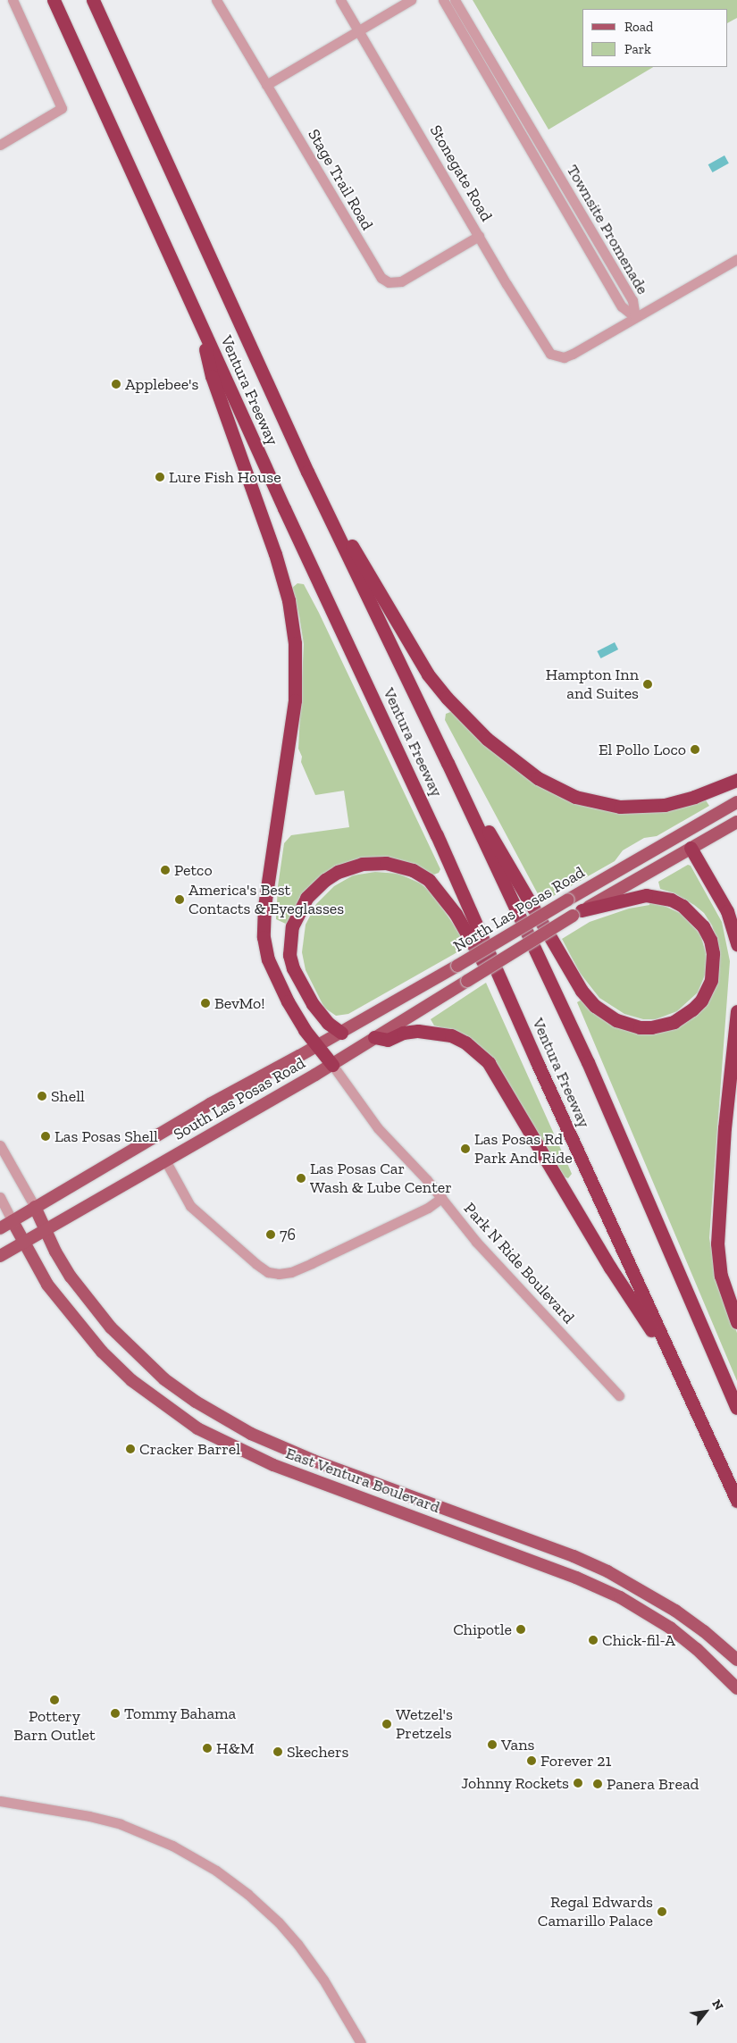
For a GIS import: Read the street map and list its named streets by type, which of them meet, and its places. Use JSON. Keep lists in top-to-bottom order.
{
  "streets": {
    "highway": ["Ventura Freeway"],
    "main road": ["North Las Posas Road", "South Las Posas Road", "East Ventura Boulevard"],
    "street": [
      "Stonegate Road",
      "Stage Trail Road",
      "Townsite Promenade",
      "Park N Ride Boulevard"
    ]
  },
  "crossings": [
    ["Stonegate Road", "Stage Trail Road"],
    ["Stonegate Road", "Townsite Promenade"],
    ["North Las Posas Road", "South Las Posas Road"],
    ["North Las Posas Road", "Park N Ride Boulevard"],
    ["South Las Posas Road", "Park N Ride Boulevard"],
    ["South Las Posas Road", "East Ventura Boulevard"]
  ],
  "places": [
    "Applebee's",
    "Lure Fish House",
    "Hampton Inn and Suites",
    "El Pollo Loco",
    "Petco",
    "America's Best Contacts & Eyeglasses",
    "BevMo!",
    "Shell",
    "Las Posas Shell",
    "Las Posas Rd Park And Ride",
    "Las Posas Car Wash & Lube Center",
    "76",
    "Cracker Barrel",
    "Chipotle",
    "Chick-fil-A",
    "Pottery Barn Outlet",
    "Tommy Bahama",
    "Wetzel's Pretzels",
    "Vans",
    "H&M",
    "Skechers",
    "Forever 21",
    "Johnny Rockets",
    "Panera Bread",
    "Regal Edwards Camarillo Palace"
  ],
  "legend": ["Road", "Park"],
  "north": "top right"
}
